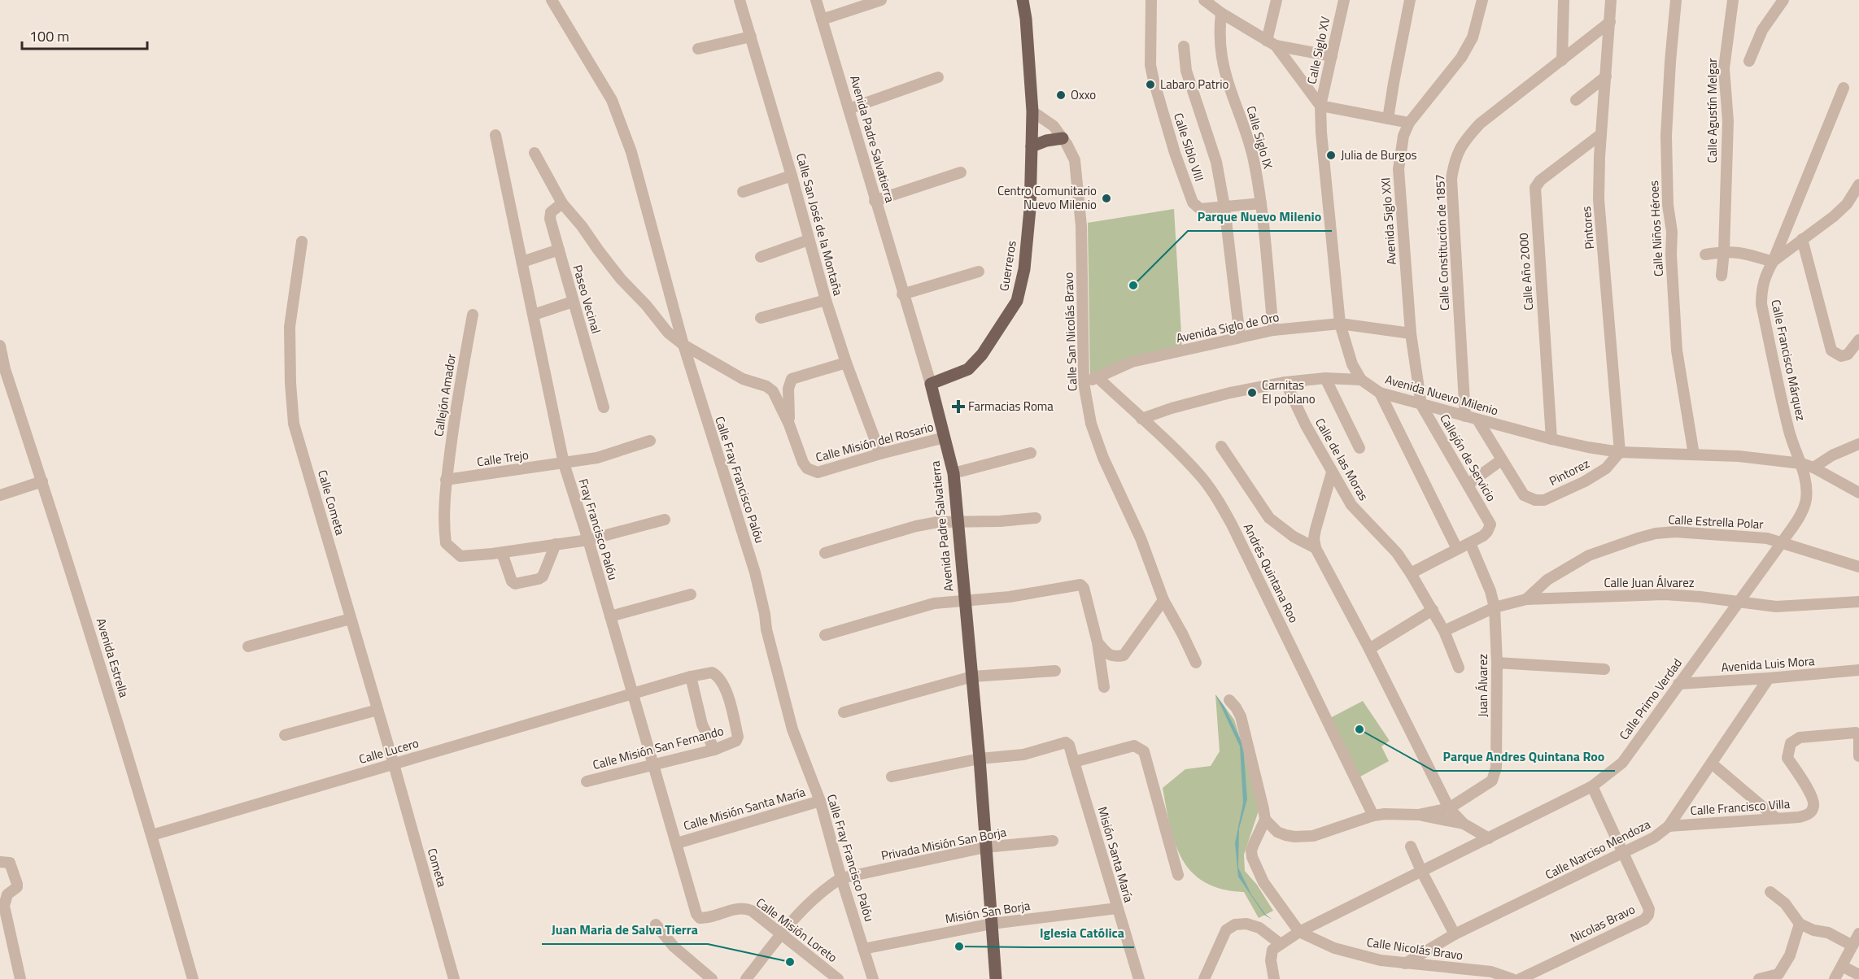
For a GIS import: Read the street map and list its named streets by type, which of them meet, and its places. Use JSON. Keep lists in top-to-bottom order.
{
  "streets": {
    "main road": ["Avenida Padre Salvatierra", "Guerreros"],
    "street": [
      "Calle Siglo XV",
      "Calle Agustín Melgar",
      "Calle Siglo IX",
      "Calle Siblo VIII",
      "Avenida Siglo XXI",
      "Calle San José de la Montaña",
      "Pintores",
      "Calle Niños Héroes",
      "Calle Constitución de 1857",
      "Calle Año 2000",
      "Paseo Vecinal",
      "Avenida Siglo de Oro",
      "Calle San Nicolás Bravo",
      "Calle Francisco Márquez",
      "Callejón Amador",
      "Avenida Nuevo Milenio",
      "Calle Misión del Rosario",
      "Callejón de Servicio",
      "Calle Trejo",
      "Calle de las Moras",
      "Pintorez",
      "Calle Fray Francisco Palóu",
      "Calle Cometa",
      "Calle Estrella Polar",
      "Fray Francisco Palóu",
      "Andrés Quintana Roo",
      "Calle Juan Álvarez",
      "Avenida Estrella",
      "Avenida Luis Mora",
      "Juan Álvarez",
      "Calle Primo Verdad",
      "Calle Misión San Fernando",
      "Calle Lucero",
      "Calle Francisco Villa",
      "Calle Misión Santa María",
      "Privada Misión San Borja",
      "Calle Narciso Mendoza",
      "Misión Santa María",
      "Cometa",
      "Misión San Borja",
      "Nicolas Bravo",
      "Calle Misión Loreto",
      "Calle Nicolás Bravo"
    ]
  },
  "crossings": [
    ["Calle Siglo XV", "Avenida Nuevo Milenio"],
    ["Calle Siglo IX", "Calle Siblo VIII"],
    ["Calle Siglo IX", "Avenida Siglo de Oro"],
    ["Avenida Padre Salvatierra", "Guerreros"],
    ["Avenida Padre Salvatierra", "Calle Misión del Rosario"],
    ["Avenida Padre Salvatierra", "Privada Misión San Borja"],
    ["Avenida Padre Salvatierra", "Misión Santa María"],
    ["Avenida Padre Salvatierra", "Misión San Borja"],
    ["Avenida Siglo XXI", "Avenida Siglo de Oro"],
    ["Avenida Siglo XXI", "Avenida Nuevo Milenio"],
    ["Avenida Siglo XXI", "Callejón de Servicio"],
    ["Calle San José de la Montaña", "Calle Misión del Rosario"],
    ["Pintores", "Calle Constitución de 1857"],
    ["Pintores", "Calle Año 2000"],
    ["Pintores", "Avenida Nuevo Milenio"],
    ["Pintores", "Pintorez"],
    ["Calle Niños Héroes", "Avenida Nuevo Milenio"],
    ["Calle Constitución de 1857", "Avenida Nuevo Milenio"],
    ["Guerreros", "Calle San Nicolás Bravo"],
    ["Calle Año 2000", "Avenida Nuevo Milenio"],
    ["Avenida Siglo de Oro", "Calle San Nicolás Bravo"],
    ["Avenida Siglo de Oro", "Avenida Nuevo Milenio"],
    ["Avenida Siglo de Oro", "Andrés Quintana Roo"],
    ["Calle Francisco Márquez", "Avenida Nuevo Milenio"],
    ["Calle Francisco Márquez", "Calle Primo Verdad"],
    ["Callejón Amador", "Calle Trejo"],
    ["Callejón Amador", "Fray Francisco Palóu"],
    ["Avenida Nuevo Milenio", "Callejón de Servicio"],
    ["Avenida Nuevo Milenio", "Pintorez"],
    ["Avenida Nuevo Milenio", "Calle Primo Verdad"],
    ["Callejón de Servicio", "Juan Álvarez"],
    ["Calle Trejo", "Fray Francisco Palóu"],
    ["Calle de las Moras", "Calle Juan Álvarez"],
    ["Calle Fray Francisco Palóu", "Calle Misión Santa María"],
    ["Calle Fray Francisco Palóu", "Privada Misión San Borja"],
    ["Calle Fray Francisco Palóu", "Misión San Borja"],
    ["Calle Cometa", "Calle Lucero"],
    ["Calle Cometa", "Cometa"],
    ["Calle Estrella Polar", "Calle Juan Álvarez"],
    ["Calle Estrella Polar", "Calle Primo Verdad"],
    ["Fray Francisco Palóu", "Calle Misión San Fernando"],
    ["Fray Francisco Palóu", "Calle Lucero"],
    ["Fray Francisco Palóu", "Calle Misión Santa María"],
    ["Fray Francisco Palóu", "Calle Misión Loreto"],
    ["Calle Juan Álvarez", "Juan Álvarez"],
    ["Calle Juan Álvarez", "Calle Primo Verdad"],
    ["Avenida Estrella", "Calle Lucero"],
    ["Avenida Luis Mora", "Calle Primo Verdad"],
    ["Avenida Luis Mora", "Calle Narciso Mendoza"],
    ["Calle Primo Verdad", "Nicolas Bravo"],
    ["Calle Primo Verdad", "Calle Nicolás Bravo"],
    ["Calle Misión San Fernando", "Calle Lucero"],
    ["Calle Lucero", "Cometa"],
    ["Calle Francisco Villa", "Calle Narciso Mendoza"],
    ["Calle Narciso Mendoza", "Nicolas Bravo"],
    ["Calle Narciso Mendoza", "Calle Nicolás Bravo"],
    ["Misión Santa María", "Misión San Borja"]
  ],
  "places": {
    "other": [
      "Labaro Patrio",
      "Oxxo",
      "Julia de Burgos",
      "Centro Comunitario Nuevo Milenio",
      "Parque Nuevo Milenio",
      "Carnitas El poblano",
      "Parque Andres Quintana Roo",
      "Iglesia Católica",
      "Juan Maria de Salva Tierra"
    ],
    "health": ["Farmacias Roma"]
  },
  "scale_bar": "100 m"
}
